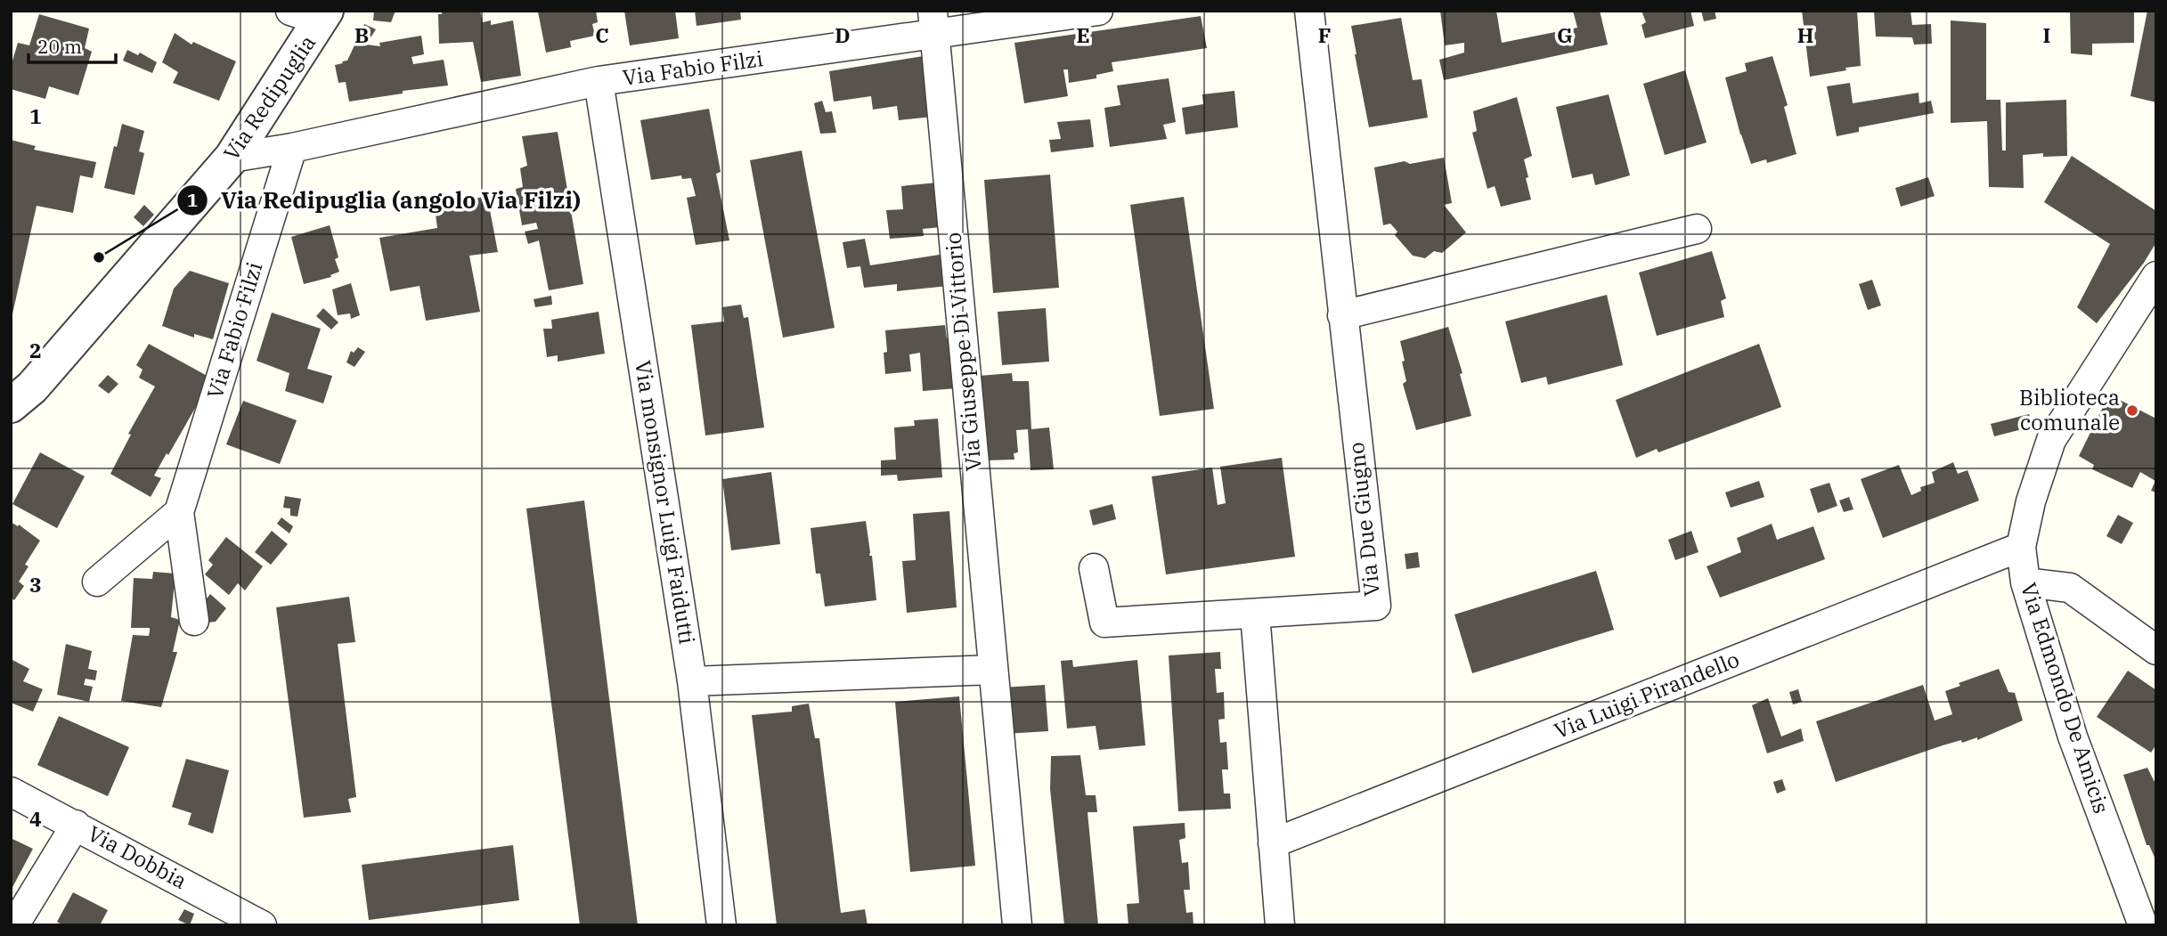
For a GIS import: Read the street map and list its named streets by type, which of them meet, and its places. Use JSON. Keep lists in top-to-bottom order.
{
  "streets": {
    "street": [
      "Via Fabio Filzi",
      "Via Redipuglia",
      "Via Giuseppe Di Vittorio",
      "Via monsignor Luigi Faidutti",
      "Via Due Giugno",
      "Via Luigi Pirandello",
      "Via Edmondo De Amicis",
      "Via Dobbia"
    ]
  },
  "crossings": [
    ["Via Fabio Filzi", "Via Redipuglia"],
    ["Via Fabio Filzi", "Via Giuseppe Di Vittorio"],
    ["Via Fabio Filzi", "Via monsignor Luigi Faidutti"],
    ["Via Luigi Pirandello", "Via Edmondo De Amicis"]
  ],
  "places": ["Via Redipuglia (angolo Via Filzi)", "Biblioteca comunale"],
  "scale_bar": "20 m",
  "grid": {
    "columns": [
      "B",
      "C",
      "D",
      "E",
      "F",
      "G",
      "H",
      "I"
    ],
    "rows": [
      "1",
      "2",
      "3",
      "4"
    ]
  }
}
